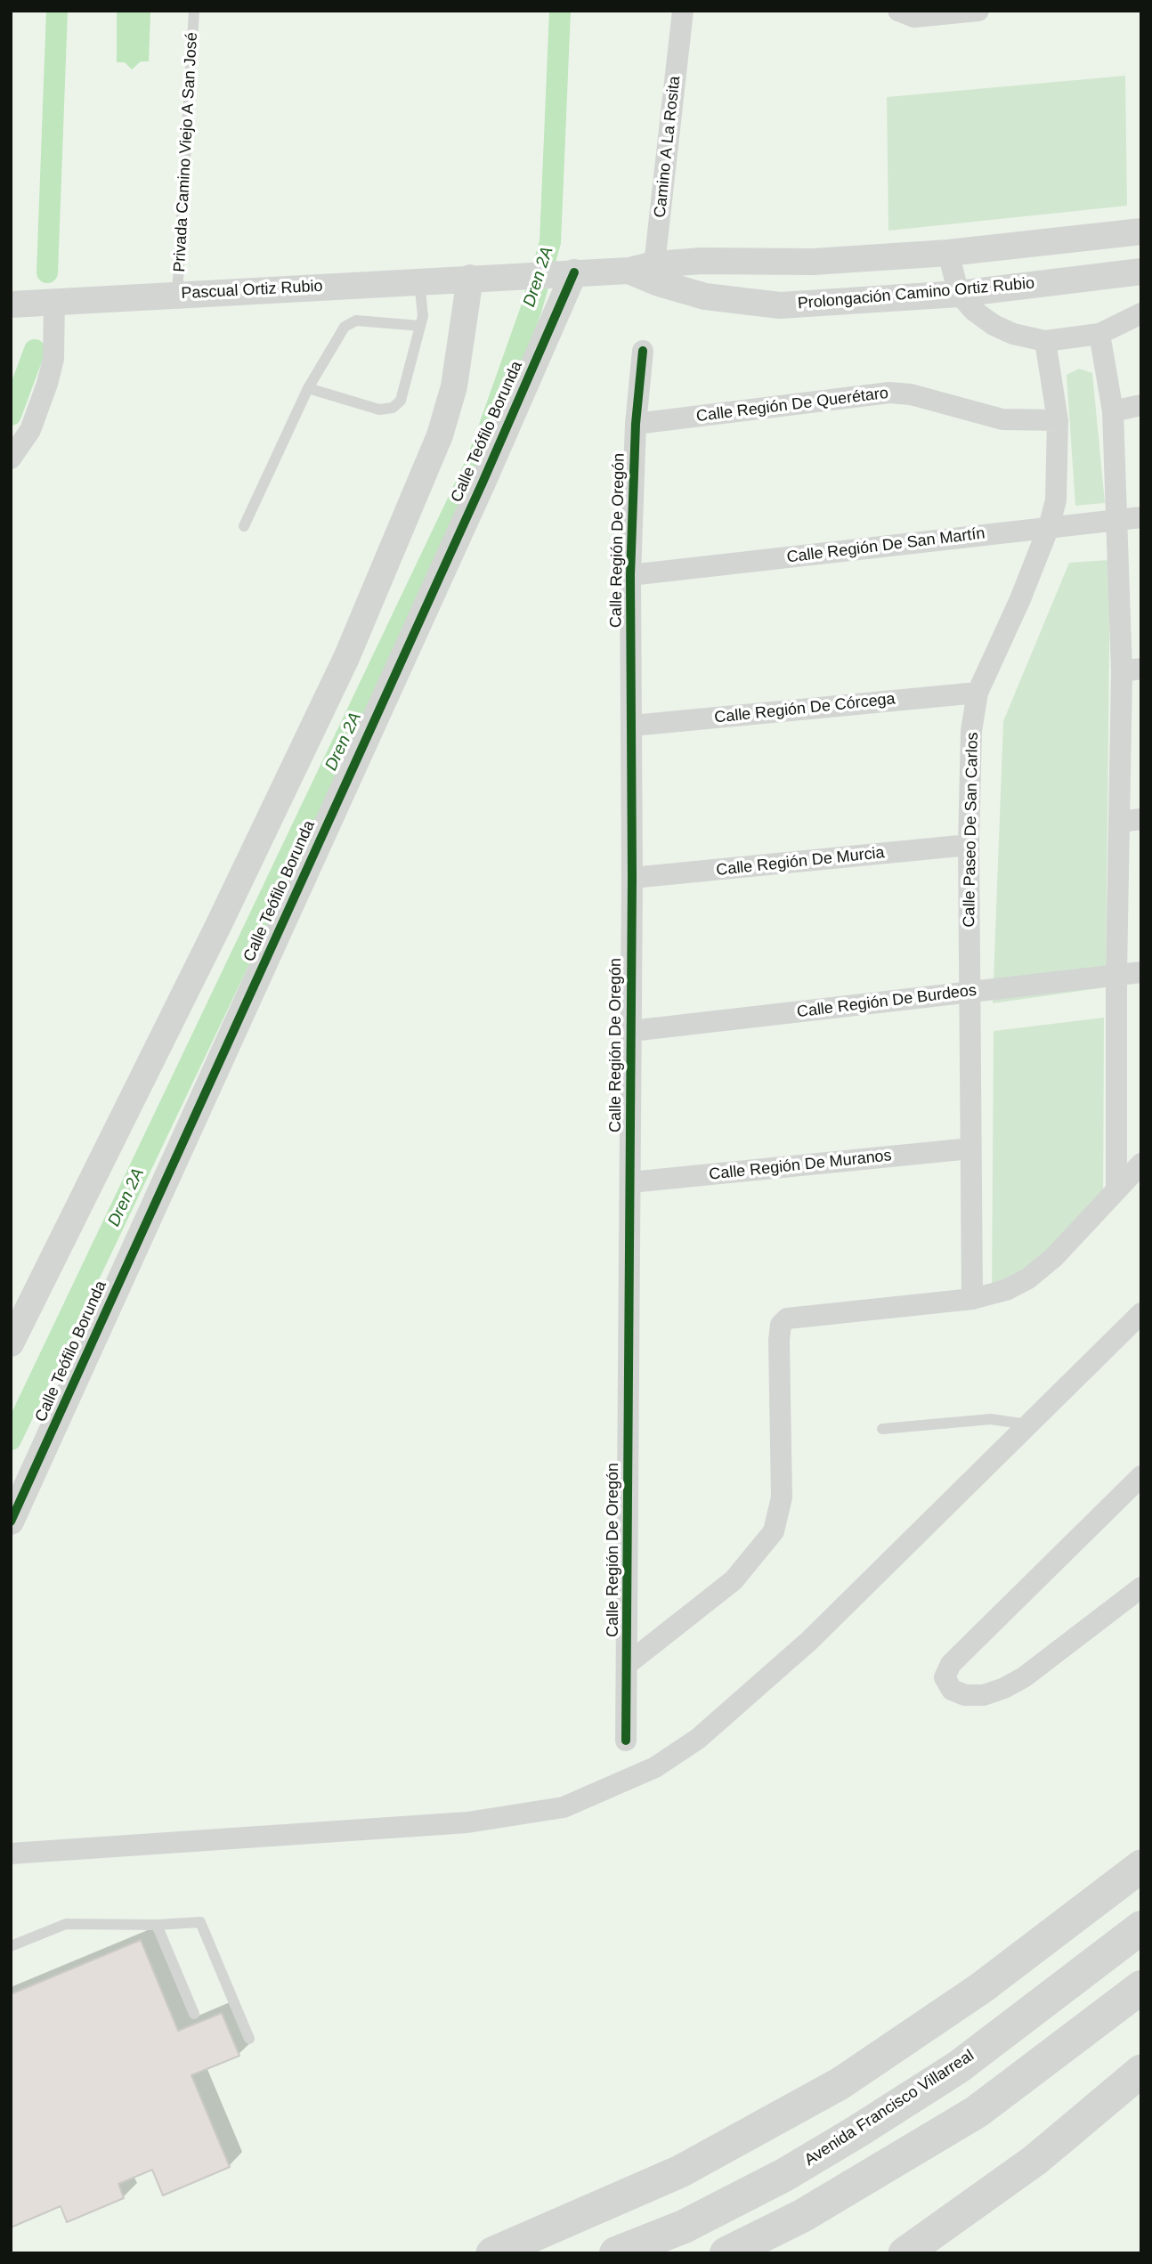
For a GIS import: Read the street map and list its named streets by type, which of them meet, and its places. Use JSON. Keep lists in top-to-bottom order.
{
  "streets": {
    "highway": ["Avenida Francisco Villarreal"],
    "street": [
      "Camino A La Rosita",
      "Pascual Ortiz Rubio",
      "Prolongación Camino Ortiz Rubio",
      "Calle Región De Querétaro",
      "Calle Teófilo Borunda",
      "Calle Región De Oregón",
      "Calle Región De San Martín",
      "Calle Región De Córcega",
      "Calle Paseo De San Carlos",
      "Calle Región De Murcia",
      "Calle Región De Burdeos",
      "Calle Región De Muranos"
    ],
    "lane": ["Privada Camino Viejo A San José"]
  },
  "crossings": [
    ["Camino A La Rosita", "Prolongación Camino Ortiz Rubio"],
    ["Privada Camino Viejo A San José", "Pascual Ortiz Rubio"],
    ["Pascual Ortiz Rubio", "Prolongación Camino Ortiz Rubio"],
    ["Pascual Ortiz Rubio", "Calle Teófilo Borunda"],
    ["Calle Región De Querétaro", "Calle Región De Oregón"],
    ["Calle Región De Querétaro", "Calle Paseo De San Carlos"],
    ["Calle Región De Oregón", "Calle Región De San Martín"],
    ["Calle Región De Oregón", "Calle Región De Córcega"],
    ["Calle Región De Oregón", "Calle Región De Murcia"],
    ["Calle Región De Oregón", "Calle Región De Burdeos"],
    ["Calle Región De Oregón", "Calle Región De Muranos"],
    ["Calle Región De San Martín", "Calle Paseo De San Carlos"],
    ["Calle Región De Córcega", "Calle Paseo De San Carlos"],
    ["Calle Paseo De San Carlos", "Calle Región De Murcia"],
    ["Calle Paseo De San Carlos", "Calle Región De Burdeos"],
    ["Calle Paseo De San Carlos", "Calle Región De Muranos"]
  ],
  "water": ["Dren 2A"]
}
